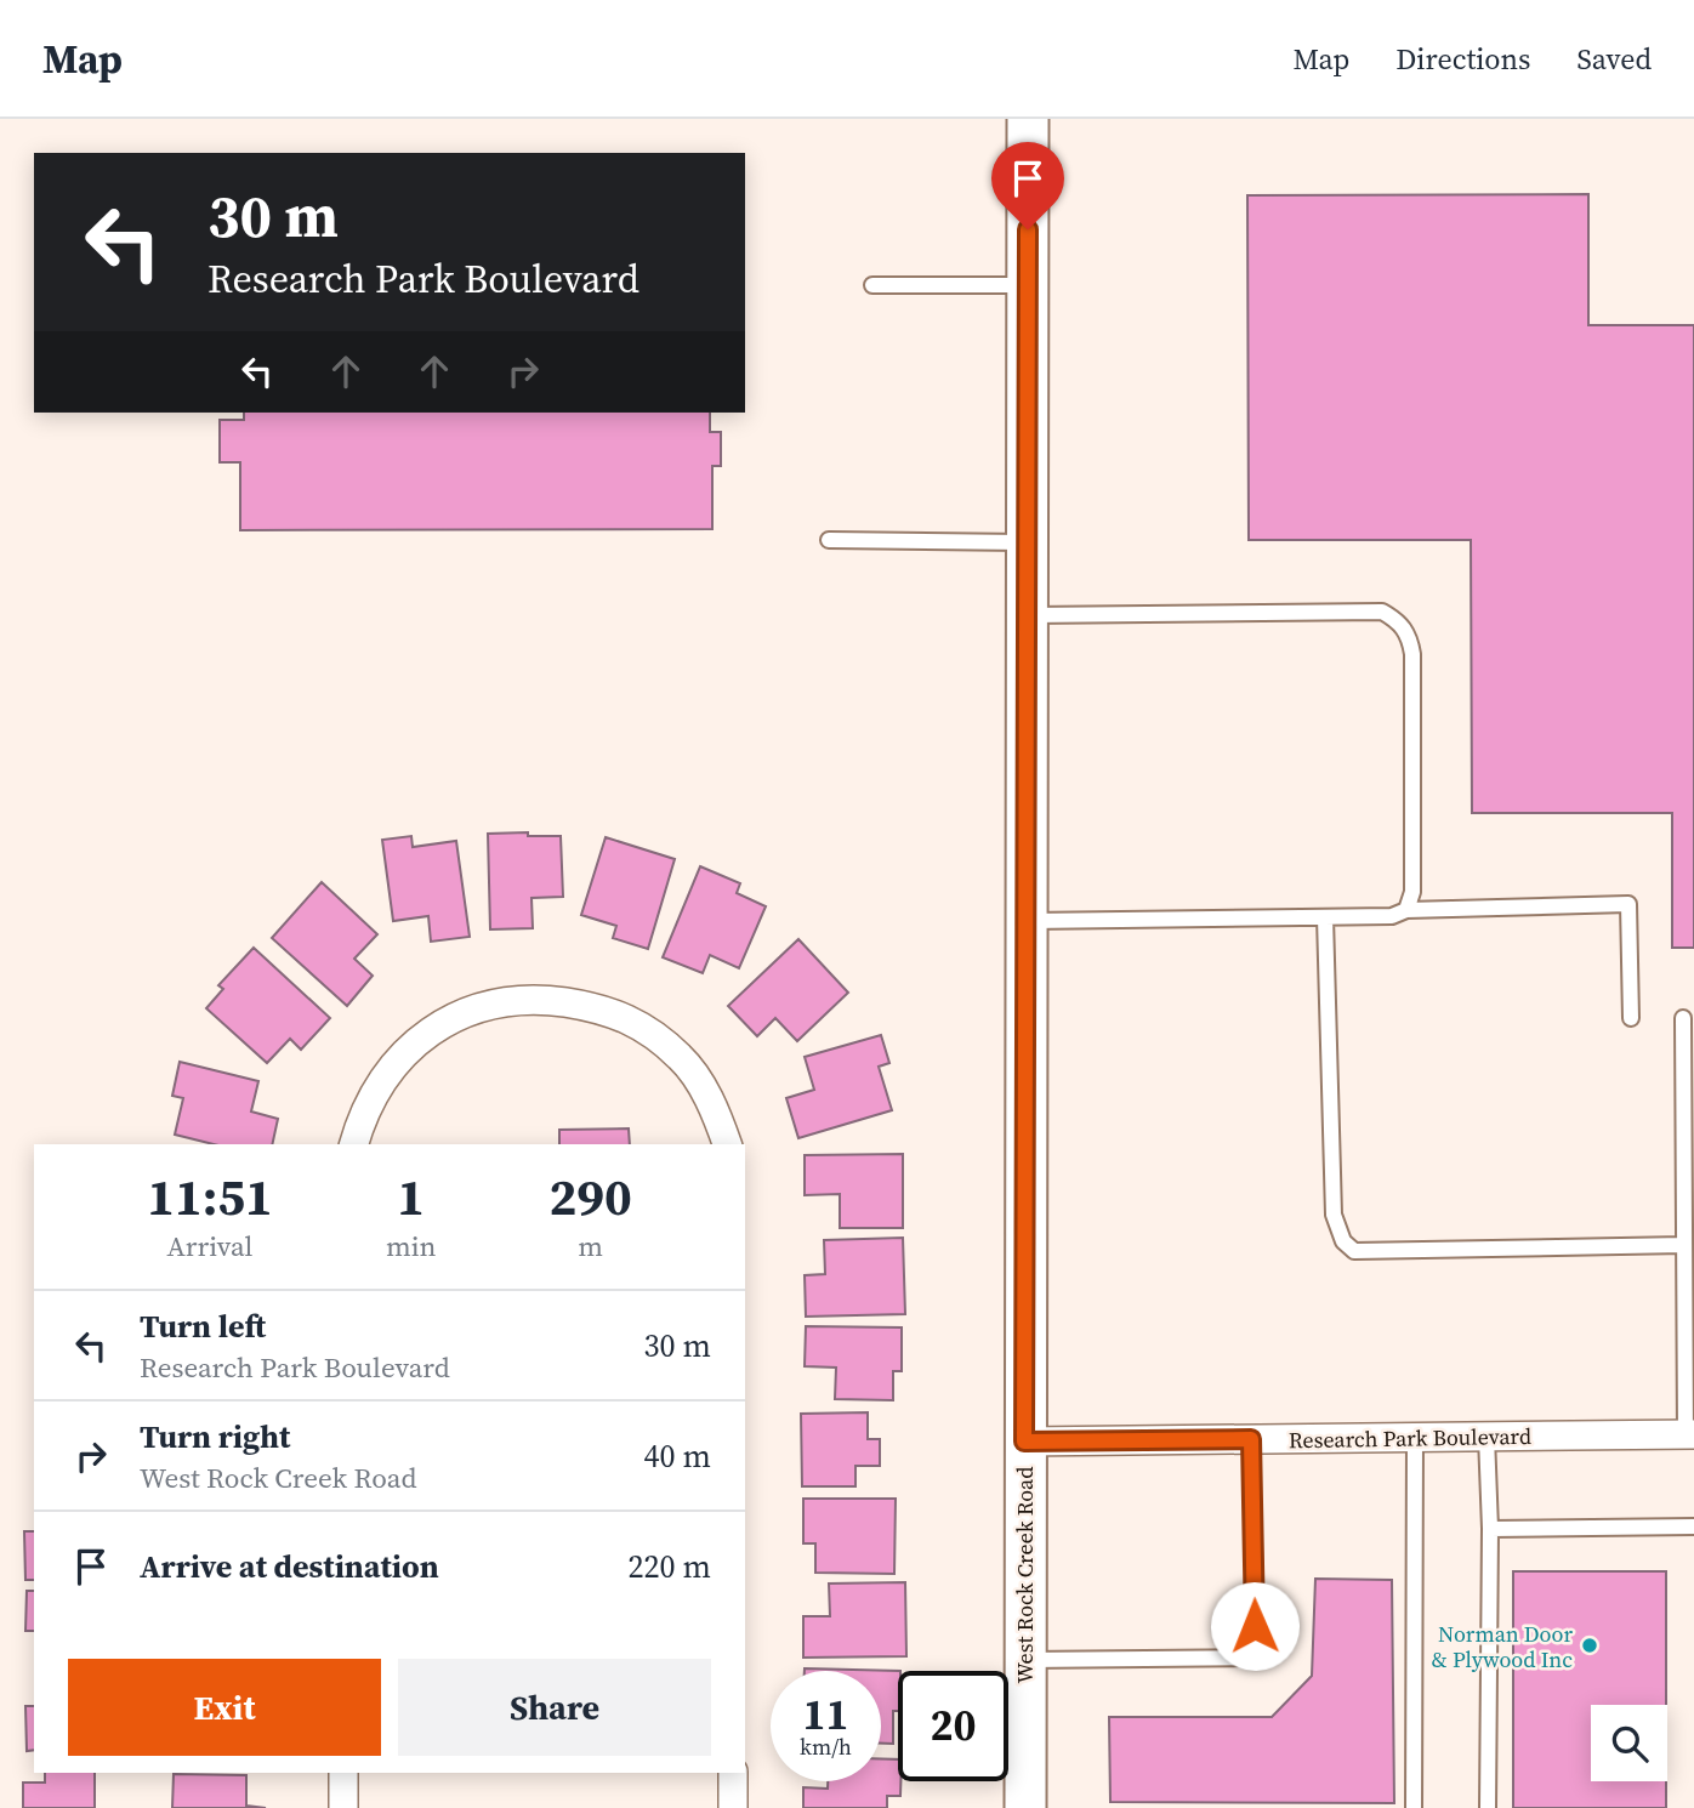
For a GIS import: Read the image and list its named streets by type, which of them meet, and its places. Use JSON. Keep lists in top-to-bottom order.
{
  "streets": {
    "main road": ["West Rock Creek Road"],
    "street": ["Research Park Boulevard"]
  },
  "crossings": [
    ["Research Park Boulevard", "West Rock Creek Road"]
  ],
  "places": ["Norman Door & Plywood Inc"],
  "page": {
    "header": "Map",
    "nav": ["Map", "Directions", "Saved"],
    "turn": ["30 m", "Research Park Boulevard"],
    "eta": [
      "11:51",
      "Arrival",
      "1",
      "min",
      "290",
      "m"
    ],
    "list": [
      {
        "name": "Turn left",
        "note": "Research Park Boulevard",
        "value": "30 m"
      },
      {
        "name": "Turn right",
        "note": "West Rock Creek Road",
        "value": "40 m"
      },
      {
        "name": "Arrive at destination",
        "value": "220 m"
      }
    ],
    "buttons": ["Exit", "Share"],
    "speed": "11 km/h",
    "limit": "20"
  }
}
